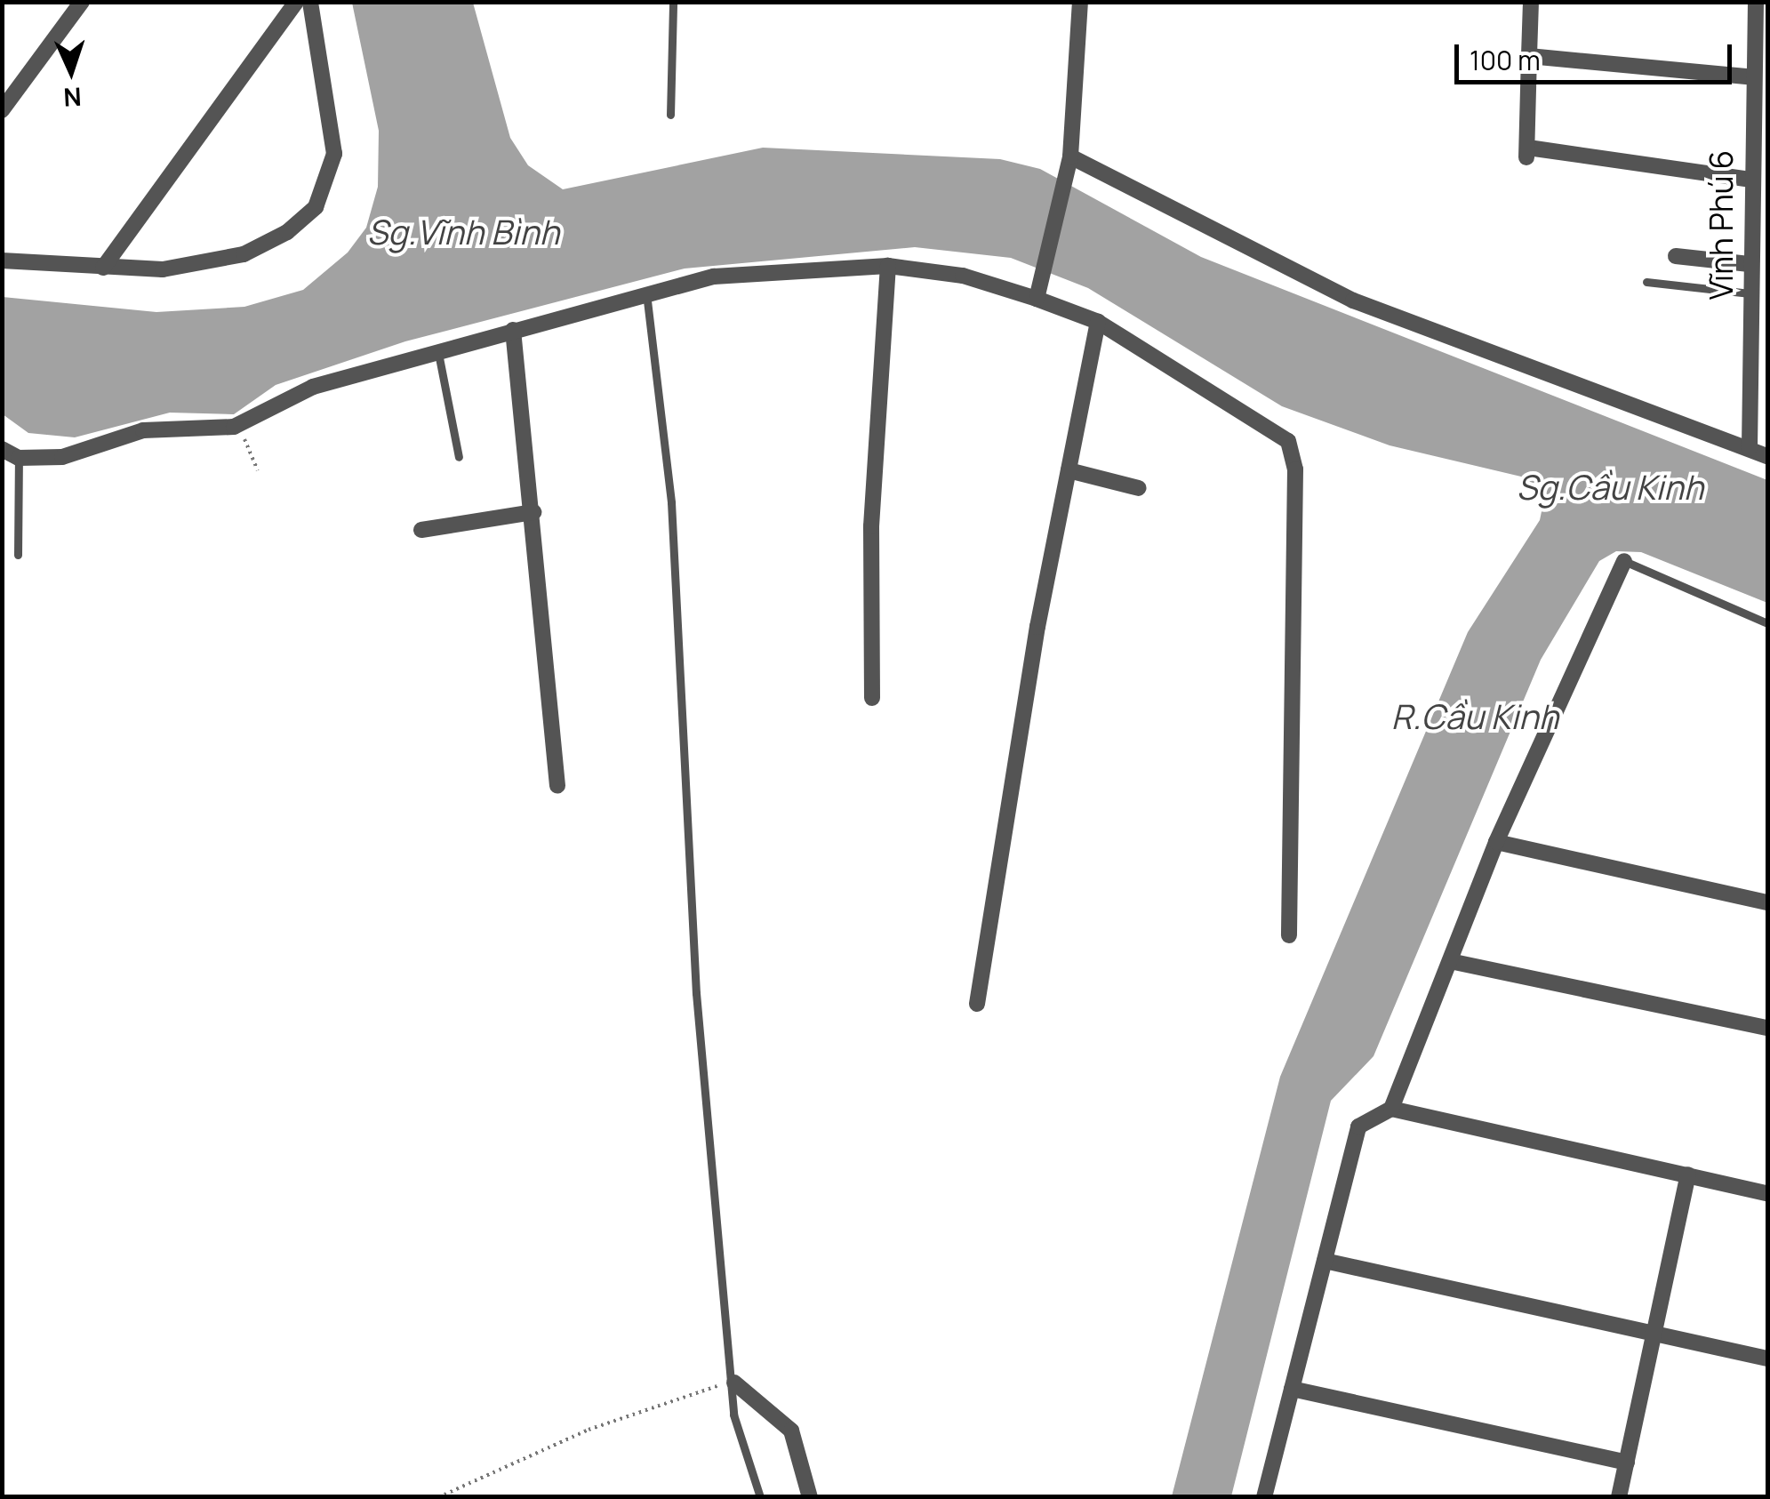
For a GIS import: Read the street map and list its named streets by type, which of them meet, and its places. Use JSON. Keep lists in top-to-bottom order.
{
  "streets": {
    "street": ["Vĩnh Phú 6"]
  },
  "water": ["Sg.Vĩnh Bình", "Sg.Cầu Kinh", "R.Cầu Kinh"],
  "scale_bar": "100 m",
  "north": "bottom"
}
